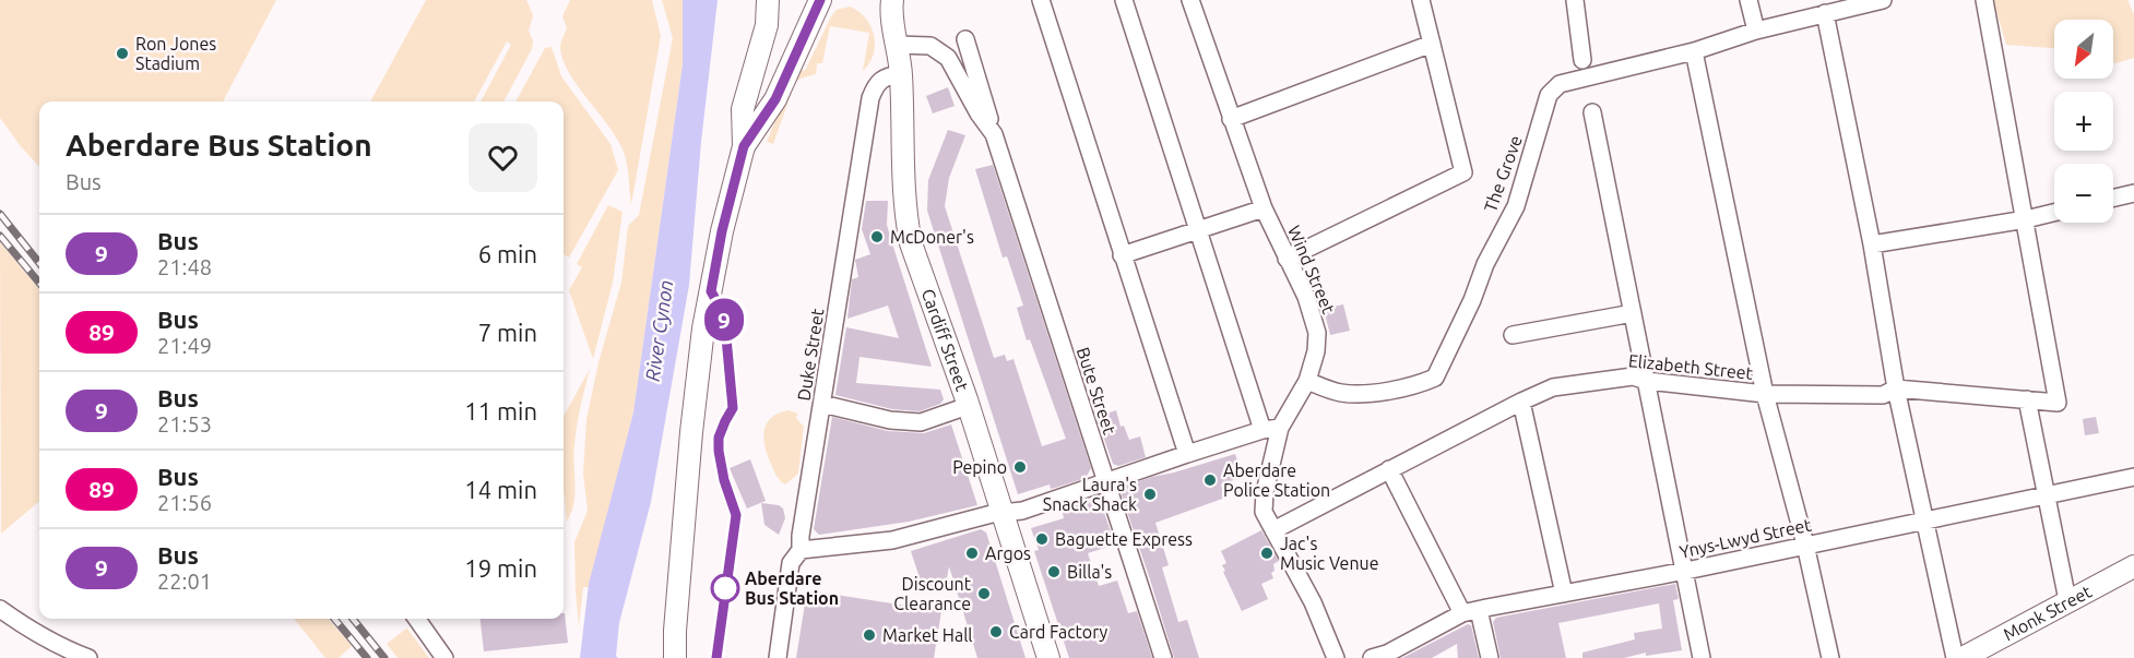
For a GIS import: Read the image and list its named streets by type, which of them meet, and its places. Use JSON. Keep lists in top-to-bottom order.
{
  "streets": {
    "main road": ["Cardiff Street", "Monk Street"],
    "street": [
      "The Grove",
      "Wind Street",
      "Duke Street",
      "Elizabeth Street",
      "Bute Street",
      "Ynys-Lwyd Street"
    ]
  },
  "crossings": [
    ["The Grove", "Wind Street"],
    ["Wind Street", "Elizabeth Street"],
    ["Cardiff Street", "Duke Street"],
    ["Cardiff Street", "Bute Street"]
  ],
  "water": ["River Cynon"],
  "places": [
    "Ron Jones Stadium",
    "McDoner's",
    "Pepino",
    "Aberdare Police Station",
    "Laura's Snack Shack",
    "Baguette Express",
    "Argos",
    "Jac's Music Venue",
    "Billa's",
    "Aberdare Bus Station",
    "Discount Clearance",
    "Card Factory",
    "Market Hall"
  ],
  "lines": ["bus line 9"],
  "north": "bottom left",
  "page": {
    "on_map": "9",
    "map_buttons": ["+", "−"],
    "heading": ["Aberdare Bus Station", "Bus"],
    "list": [
      {
        "mark": "9",
        "name": "Bus",
        "note": "21:48",
        "value": "6 min"
      },
      {
        "mark": "89",
        "name": "Bus",
        "note": "21:49",
        "value": "7 min"
      },
      {
        "mark": "9",
        "name": "Bus",
        "note": "21:53",
        "value": "11 min"
      },
      {
        "mark": "89",
        "name": "Bus",
        "note": "21:56",
        "value": "14 min"
      },
      {
        "mark": "9",
        "name": "Bus",
        "note": "22:01",
        "value": "19 min"
      }
    ]
  }
}
